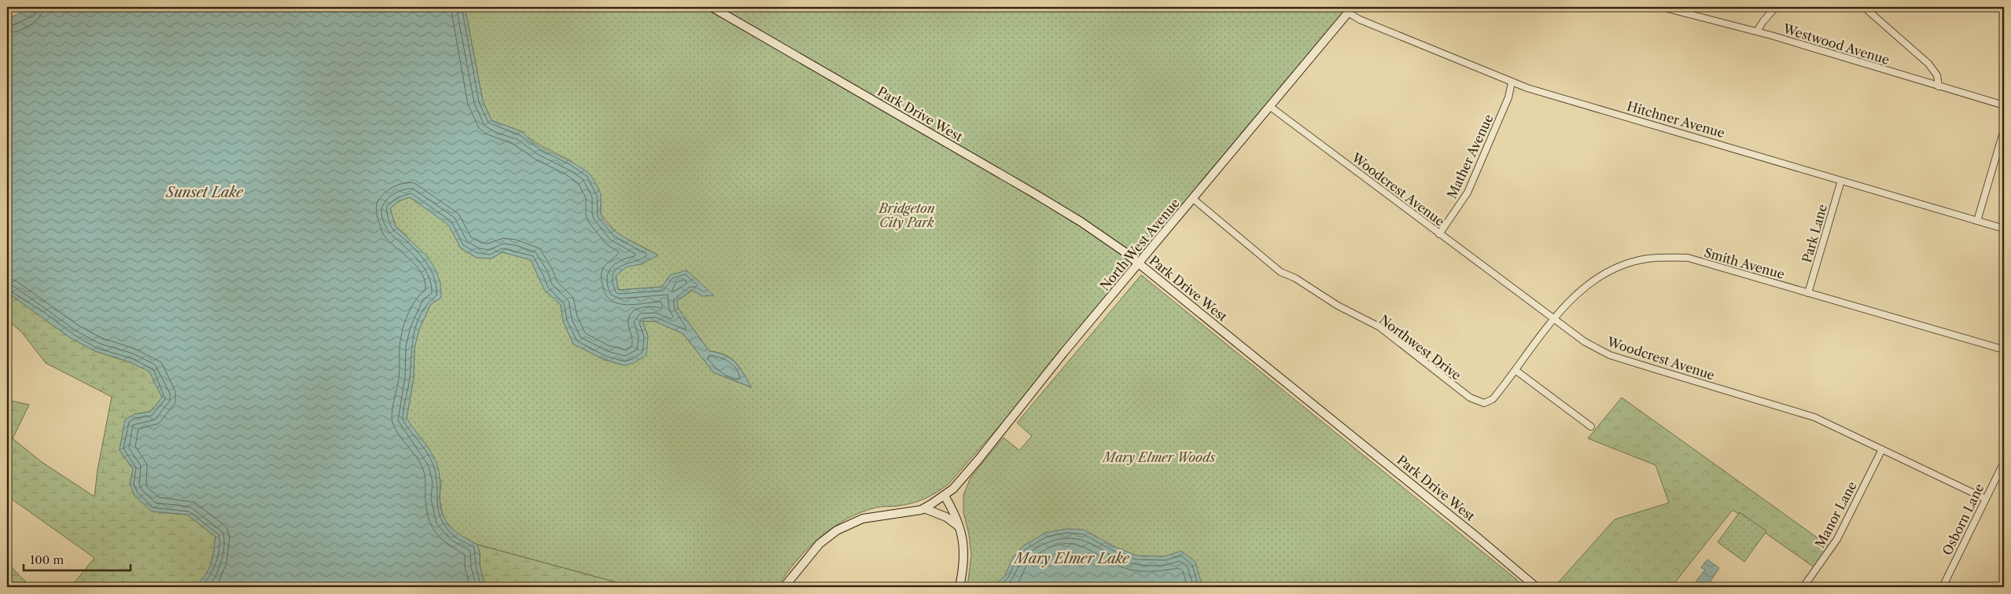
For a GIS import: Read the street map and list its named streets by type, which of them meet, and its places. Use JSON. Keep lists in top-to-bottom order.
{
  "streets": {
    "street": [
      "Westwood Avenue",
      "Park Drive West",
      "Hitchner Avenue",
      "Mather Avenue",
      "Woodcrest Avenue",
      "Park Lane",
      "North West Avenue",
      "Smith Avenue",
      "Northwest Drive",
      "Manor Lane",
      "Osborn Lane"
    ]
  },
  "crossings": [
    ["Park Drive West", "North West Avenue"],
    ["Hitchner Avenue", "Mather Avenue"],
    ["Hitchner Avenue", "Park Lane"],
    ["Hitchner Avenue", "North West Avenue"],
    ["Mather Avenue", "Woodcrest Avenue"],
    ["Woodcrest Avenue", "North West Avenue"],
    ["Woodcrest Avenue", "Smith Avenue"],
    ["Woodcrest Avenue", "Manor Lane"],
    ["Woodcrest Avenue", "Osborn Lane"],
    ["Park Lane", "Smith Avenue"],
    ["North West Avenue", "Northwest Drive"],
    ["Smith Avenue", "Northwest Drive"]
  ],
  "water": ["Sunset Lake", "Mary Elmer Lake"],
  "parks": ["Bridgeton City Park", "Mary Elmer Woods"],
  "scale_bar": "100 m"
}
